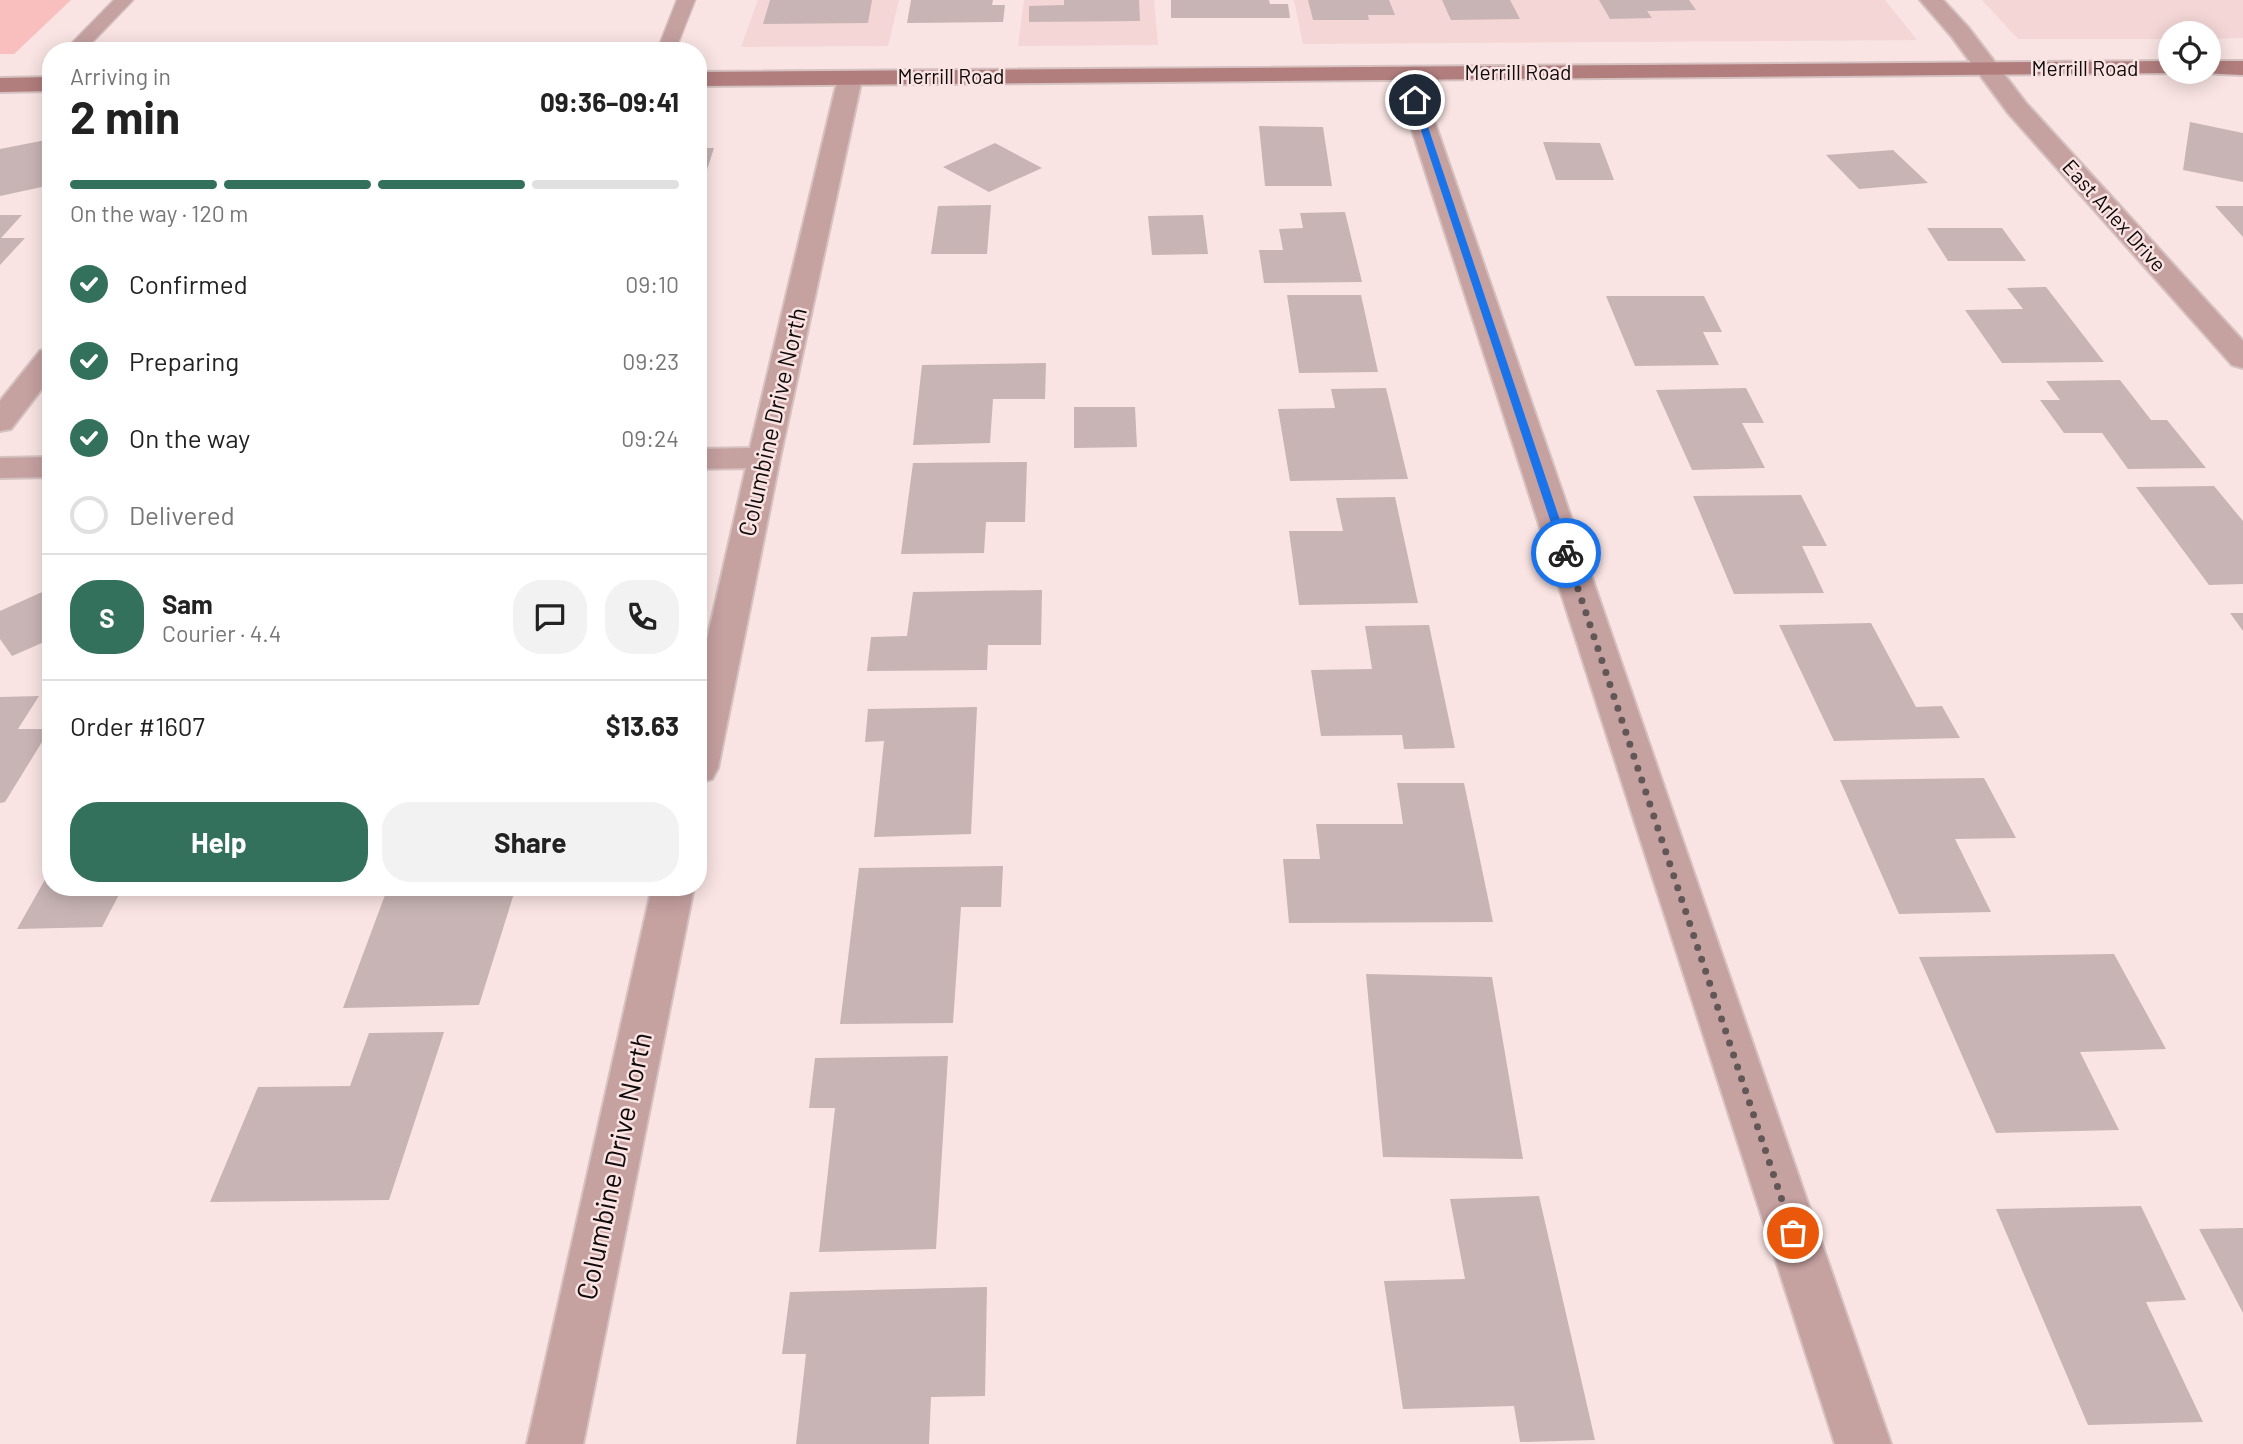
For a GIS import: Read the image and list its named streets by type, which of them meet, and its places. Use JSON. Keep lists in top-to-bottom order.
{
  "streets": {
    "main road": ["Merrill Road"],
    "street": ["East Arlex Drive", "Columbine Drive North"]
  },
  "crossings": [
    ["Merrill Road", "East Arlex Drive"],
    ["Merrill Road", "Columbine Drive North"]
  ],
  "page": {
    "heading": ["2 min", "Arriving in", "09:36–09:41"],
    "panel": [
      "Sam",
      "Courier · 4.4",
      "Order #1607",
      "$13.63"
    ],
    "bar": "On the way · 120 m",
    "list": [
      ["Confirmed", "09:10"],
      ["Preparing", "09:23"],
      ["On the way", "09:24"],
      "Delivered"
    ],
    "round": "S",
    "buttons": ["Help", "Share"]
  }
}
